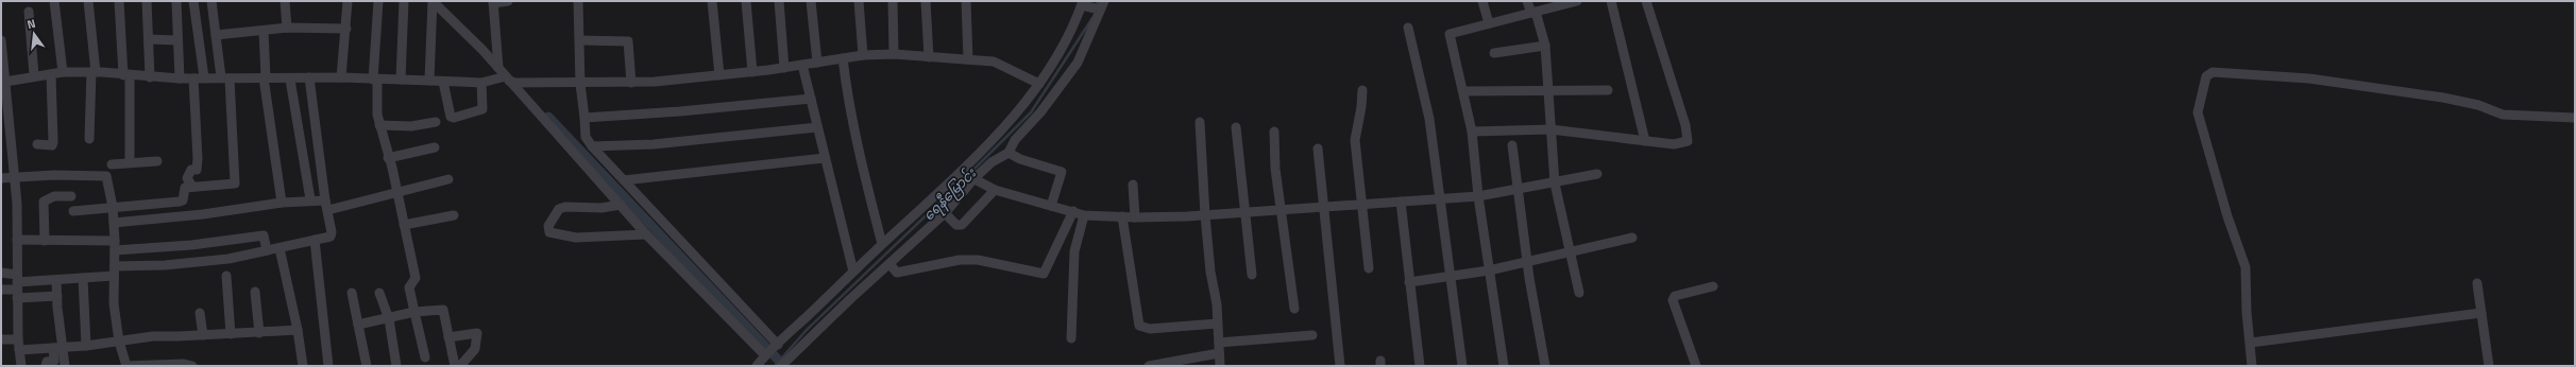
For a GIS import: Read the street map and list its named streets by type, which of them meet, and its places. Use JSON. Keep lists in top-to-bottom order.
{
  "water": ["ရေနီမြောင်း"],
  "north": "top"
}
